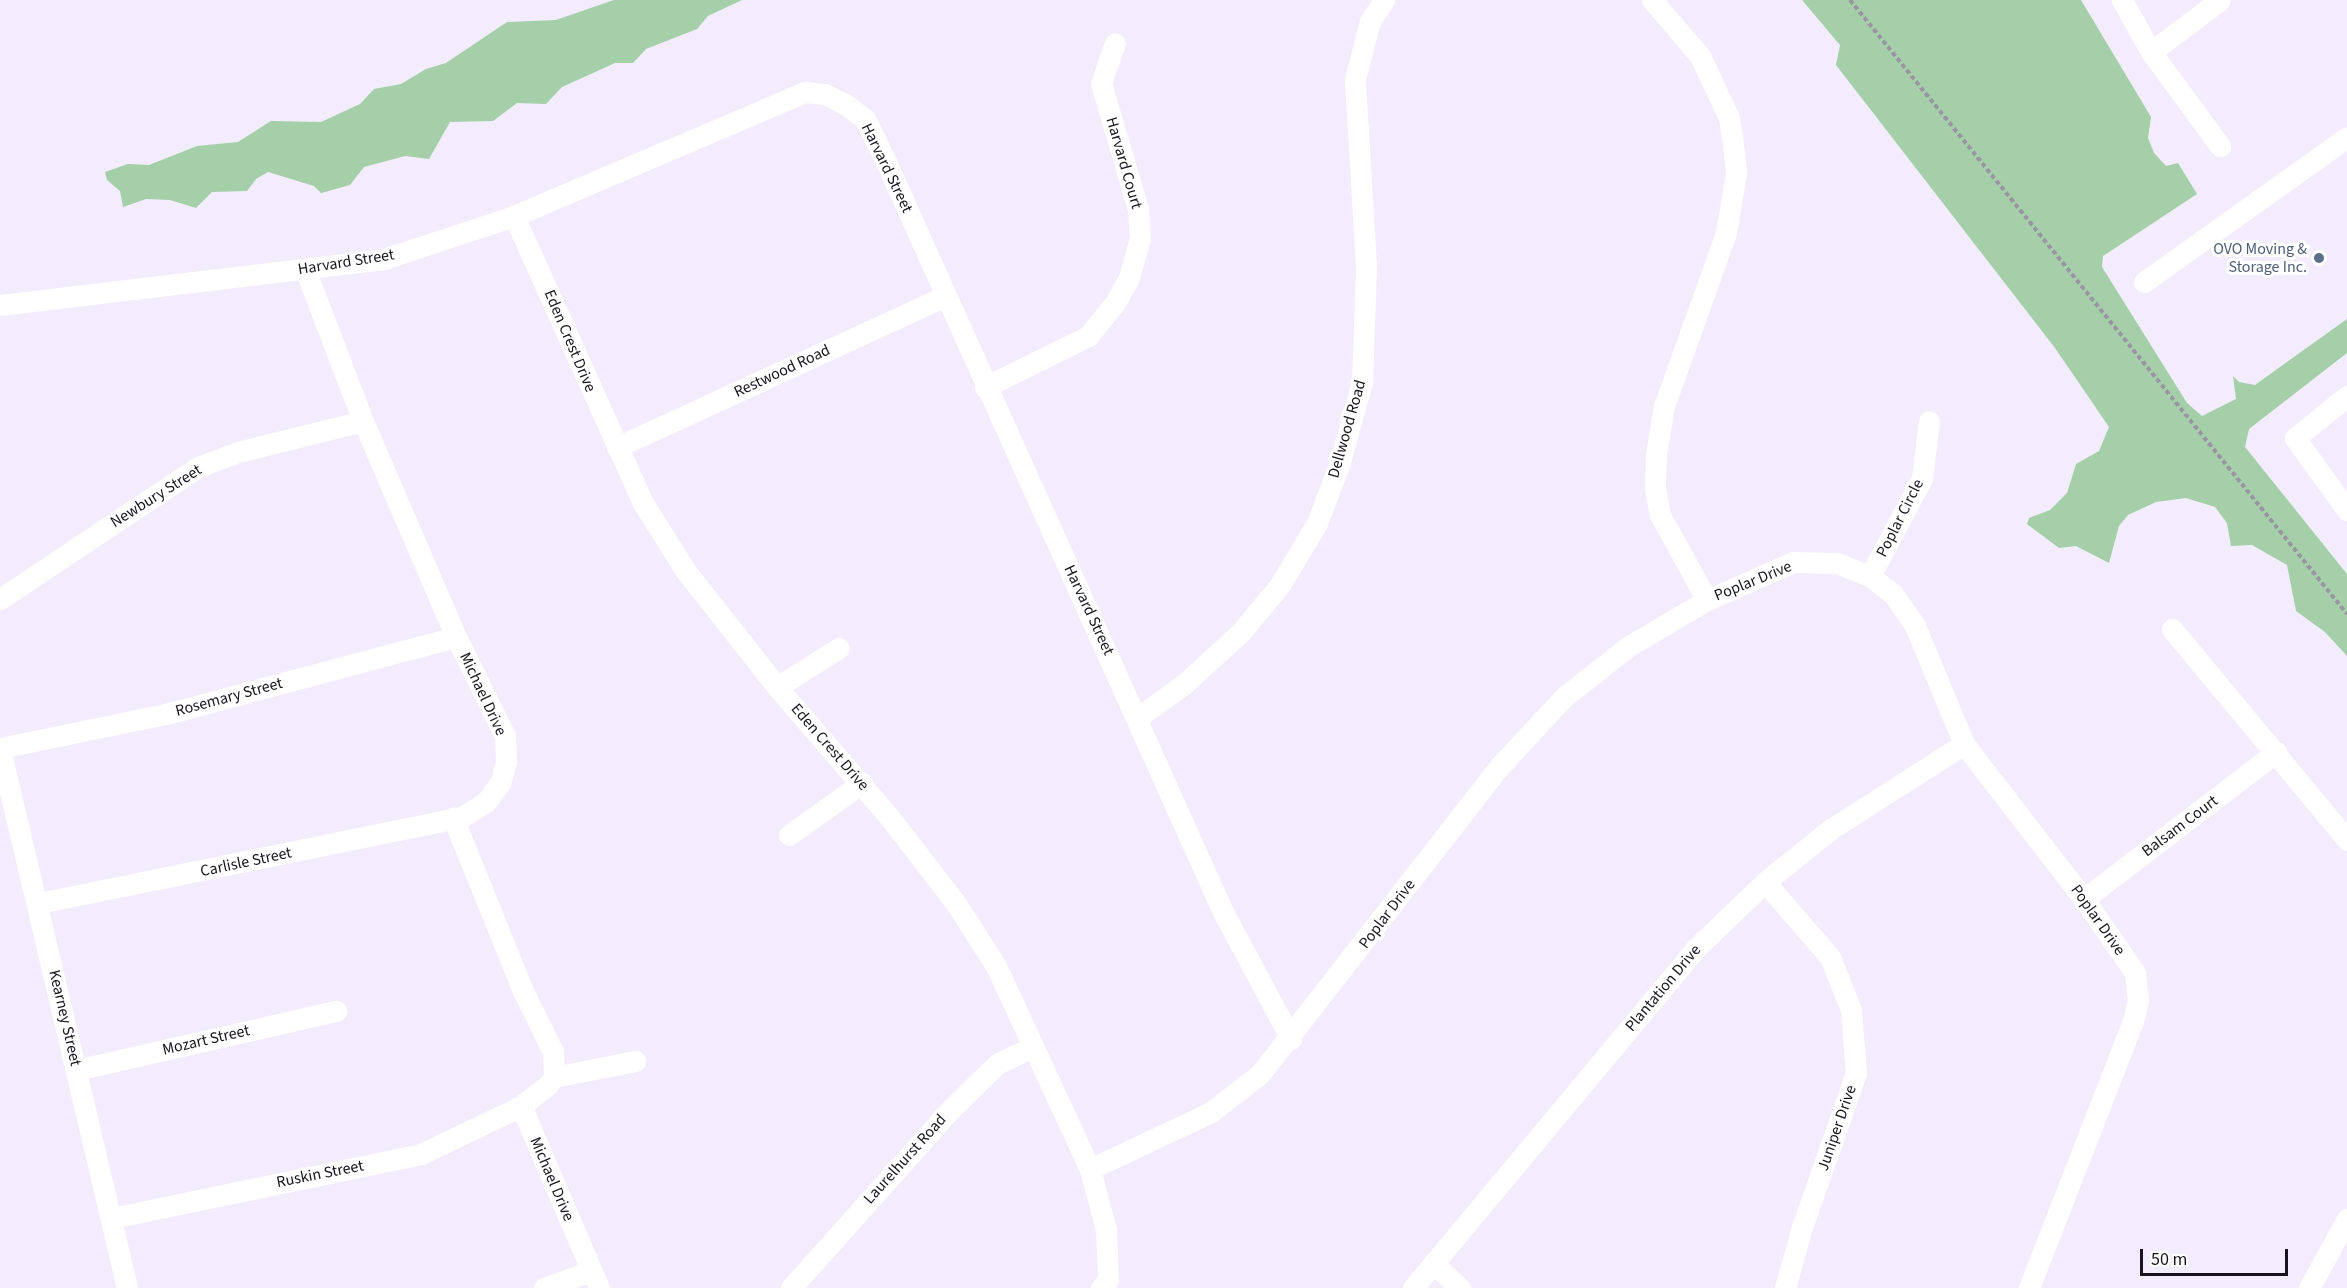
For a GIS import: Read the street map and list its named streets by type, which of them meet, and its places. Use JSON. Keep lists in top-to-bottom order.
{
  "streets": {
    "street": [
      "Harvard Court",
      "Harvard Street",
      "Eden Crest Drive",
      "Restwood Road",
      "Dellwood Road",
      "Newbury Street",
      "Poplar Circle",
      "Poplar Drive",
      "Michael Drive",
      "Rosemary Street",
      "Balsam Court",
      "Carlisle Street",
      "Plantation Drive",
      "Kearney Street",
      "Mozart Street",
      "Juniper Drive",
      "Laurelhurst Road",
      "Ruskin Street"
    ]
  },
  "crossings": [
    ["Harvard Court", "Harvard Street"],
    ["Harvard Street", "Eden Crest Drive"],
    ["Harvard Street", "Restwood Road"],
    ["Harvard Street", "Dellwood Road"],
    ["Harvard Street", "Poplar Drive"],
    ["Harvard Street", "Michael Drive"],
    ["Eden Crest Drive", "Restwood Road"],
    ["Eden Crest Drive", "Poplar Drive"],
    ["Eden Crest Drive", "Laurelhurst Road"],
    ["Newbury Street", "Michael Drive"],
    ["Poplar Circle", "Poplar Drive"],
    ["Poplar Drive", "Balsam Court"],
    ["Poplar Drive", "Plantation Drive"],
    ["Michael Drive", "Rosemary Street"],
    ["Michael Drive", "Carlisle Street"],
    ["Michael Drive", "Ruskin Street"],
    ["Rosemary Street", "Kearney Street"],
    ["Carlisle Street", "Kearney Street"],
    ["Plantation Drive", "Juniper Drive"],
    ["Kearney Street", "Mozart Street"],
    ["Kearney Street", "Ruskin Street"]
  ],
  "places": ["OVO Moving & Storage Inc."],
  "scale_bar": "50 m"
}
